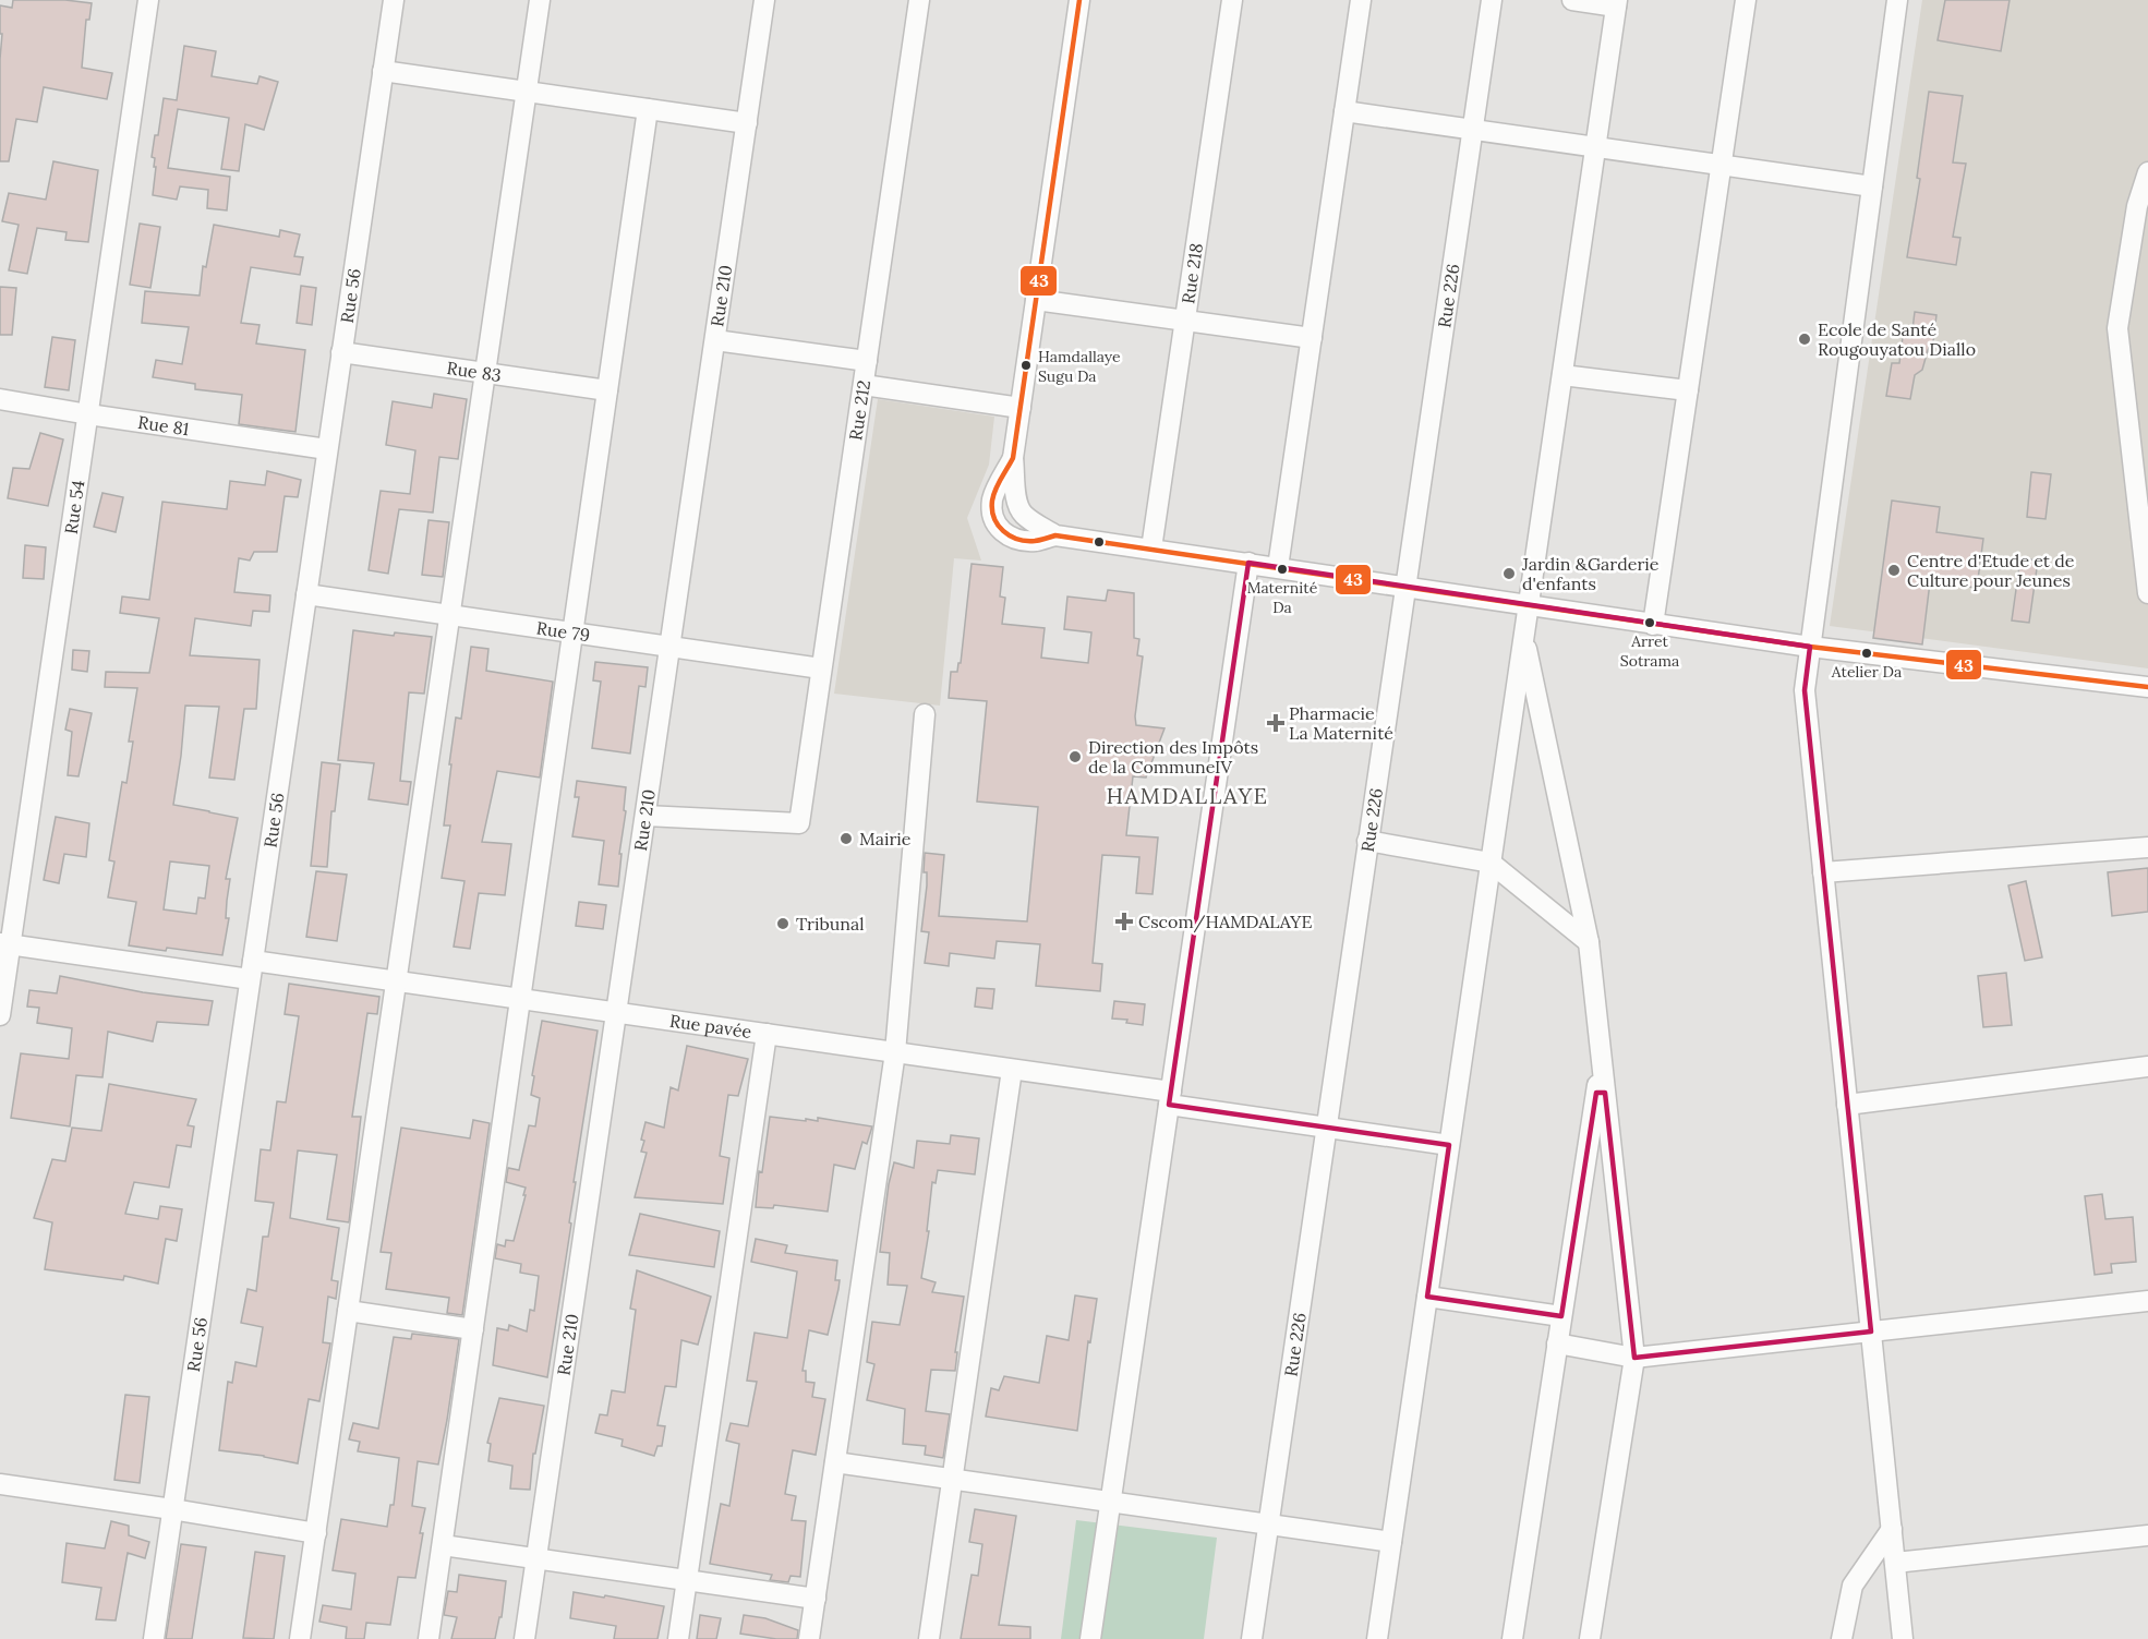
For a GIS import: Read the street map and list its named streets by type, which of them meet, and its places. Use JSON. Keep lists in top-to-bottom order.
{
  "streets": {
    "street": [
      "Rue 218",
      "Rue 56",
      "Rue 210",
      "Rue 226",
      "Rue 83",
      "Rue 212",
      "Rue 81",
      "Rue 54",
      "Rue 79",
      "Rue pavée"
    ]
  },
  "crossings": [
    ["Rue 56", "Rue 83"],
    ["Rue 56", "Rue 81"],
    ["Rue 56", "Rue 79"],
    ["Rue 56", "Rue pavée"],
    ["Rue 210", "Rue 212"],
    ["Rue 210", "Rue 79"],
    ["Rue 210", "Rue pavée"],
    ["Rue 226", "Rue pavée"],
    ["Rue 212", "Rue 79"],
    ["Rue 81", "Rue 54"],
    ["Rue 54", "Rue pavée"]
  ],
  "districts": ["HAMDALLAYE"],
  "places": {
    "other": [
      "Ecole de Santé Rougouyatou Diallo",
      "Hamdallaye Sugu Da",
      "Maternité Da",
      "Centre d'Etude et de Culture pour Jeunes",
      "Jardin &Garderie d'enfants",
      "Arret Sotrama",
      "Atelier Da",
      "Direction des Impôts de la CommuneIV",
      "Mairie",
      "Tribunal"
    ],
    "health": ["Pharmacie La Maternité", "Cscom/HAMDALAYE"]
  },
  "lines": ["transit line 43"]
}
